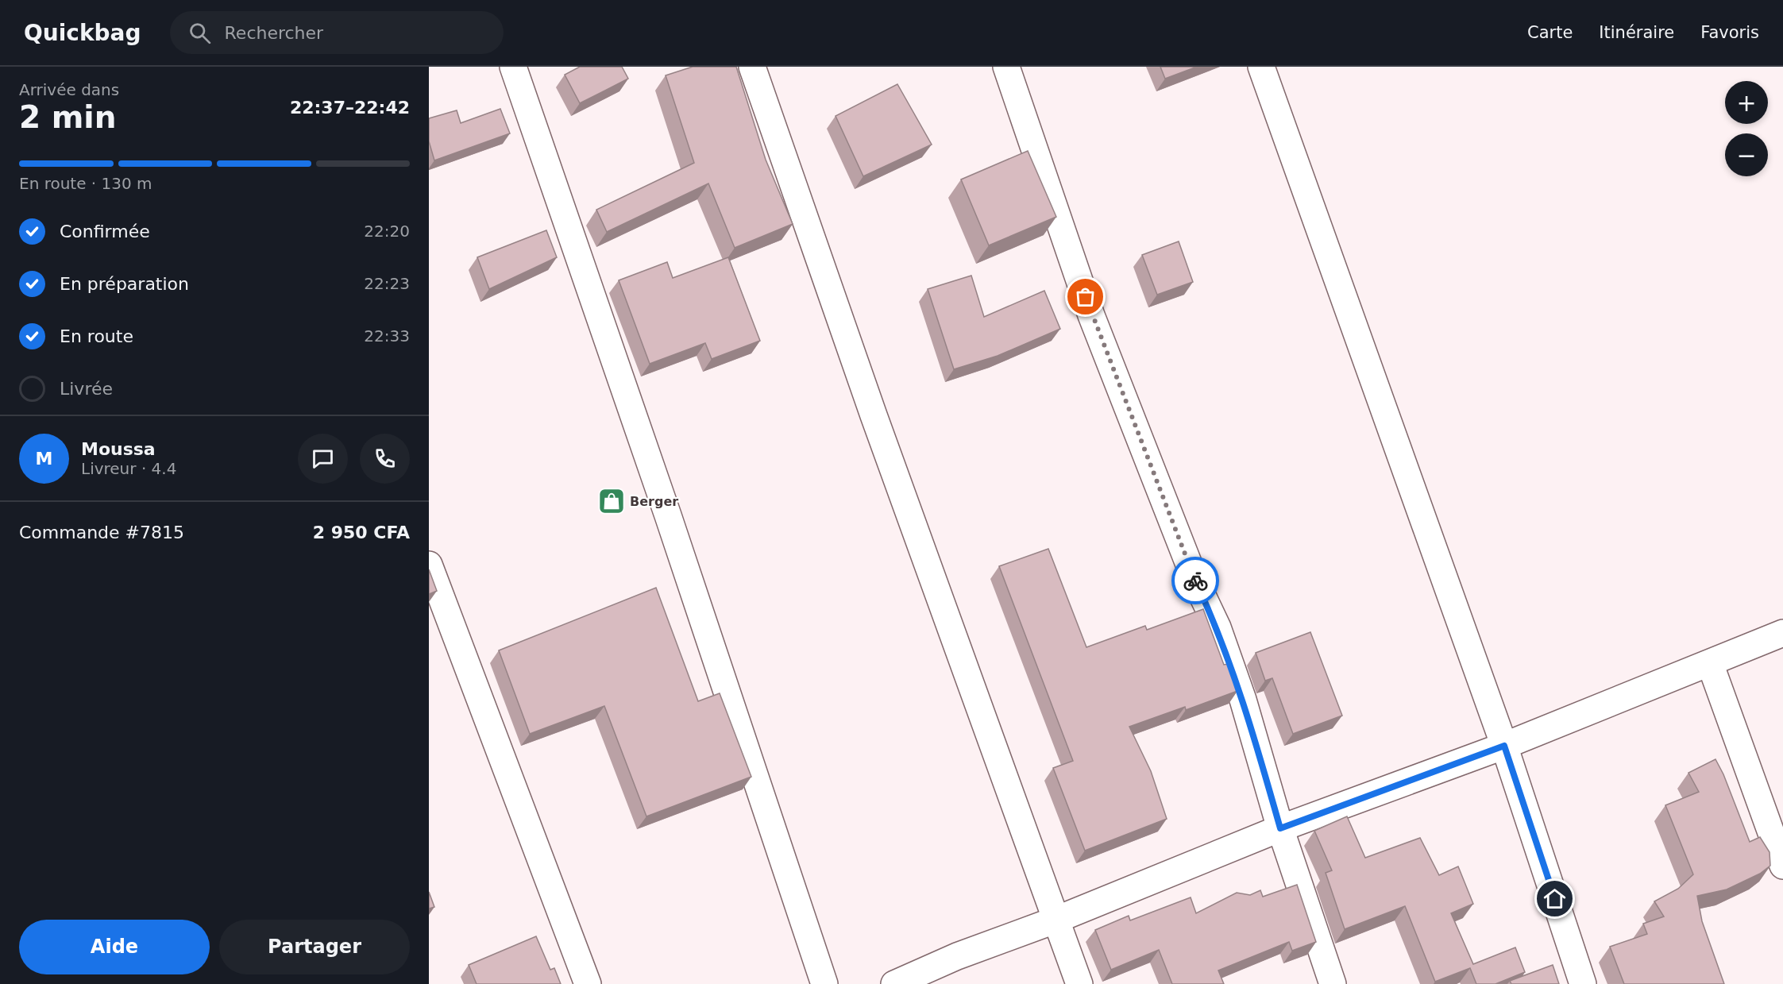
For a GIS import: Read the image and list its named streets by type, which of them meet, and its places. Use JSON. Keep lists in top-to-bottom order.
{
  "places": {
    "shop": ["Berger"]
  },
  "page": {
    "header": "Quickbag",
    "search": "Rechercher",
    "nav": ["Carte", "Itinéraire", "Favoris"],
    "heading": ["2 min", "Arrivée dans", "22:37–22:42"],
    "panel": [
      "Moussa",
      "Livreur · 4.4",
      "Commande #7815",
      "2 950 CFA"
    ],
    "map_buttons": ["+", "−"],
    "bar": "En route · 130 m",
    "list": [
      ["Confirmée", "22:20"],
      ["En préparation", "22:23"],
      ["En route", "22:33"],
      "Livrée"
    ],
    "round": "M",
    "buttons": ["Aide", "Partager"]
  }
}
